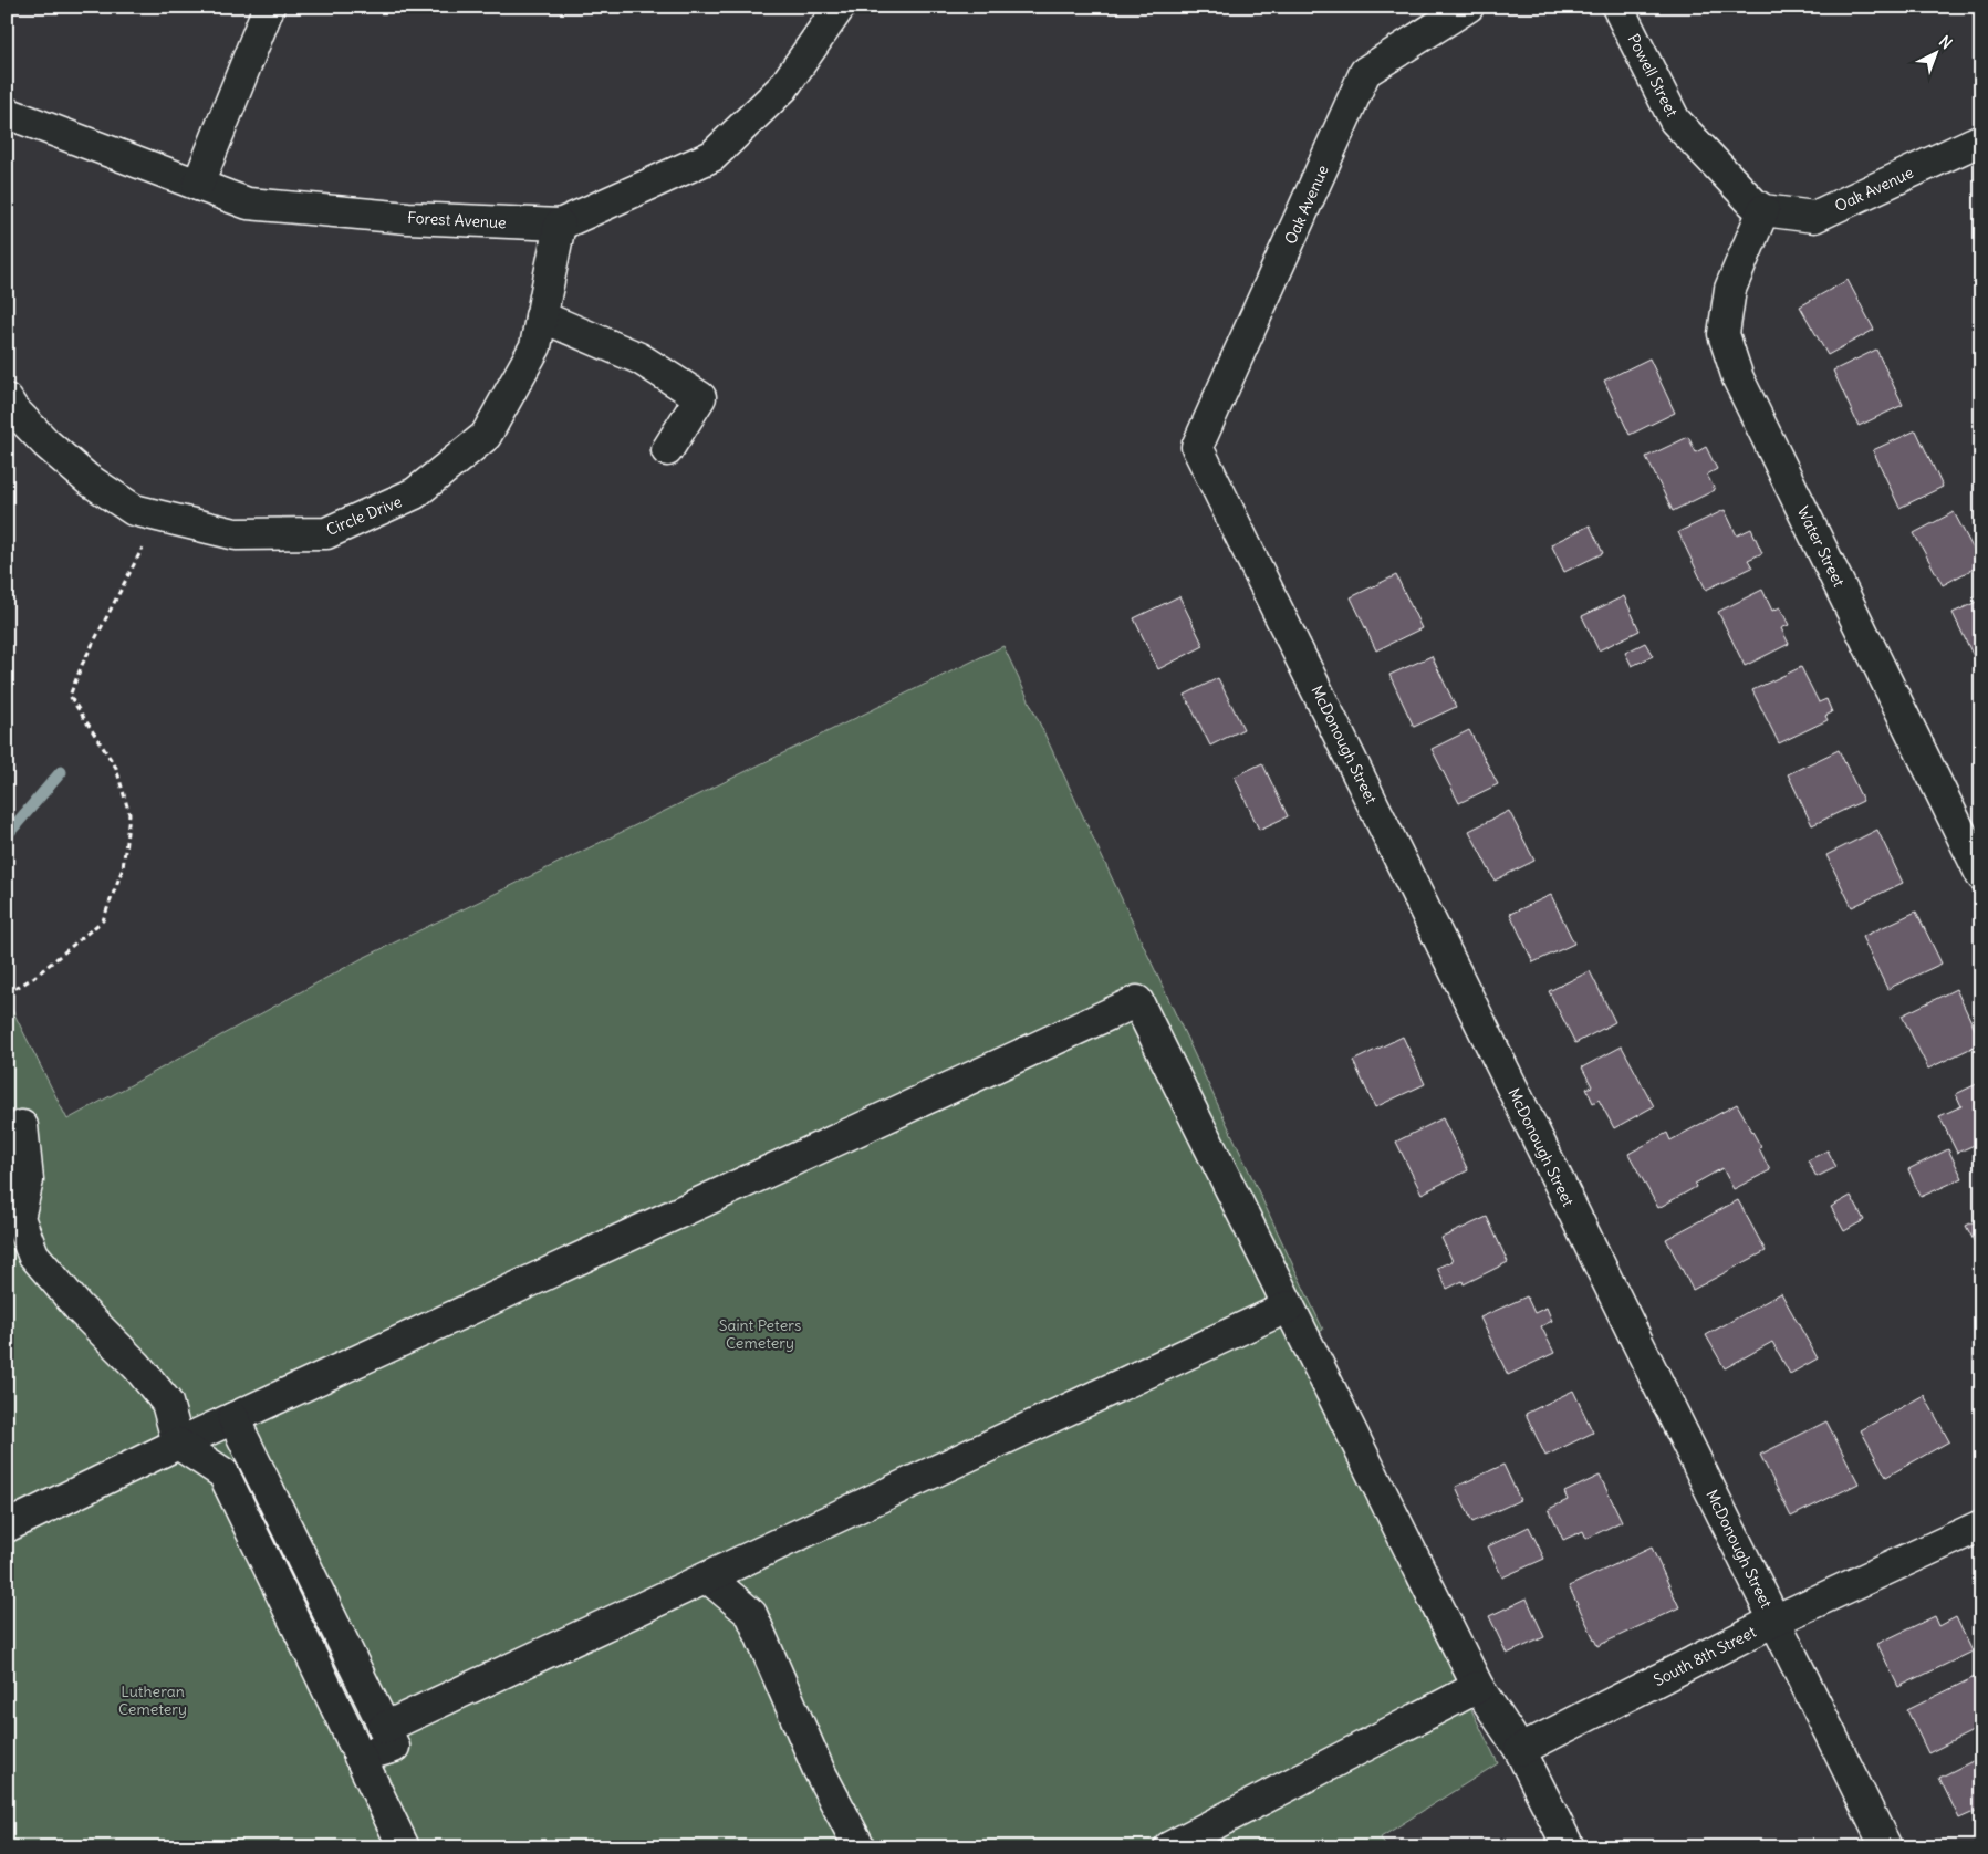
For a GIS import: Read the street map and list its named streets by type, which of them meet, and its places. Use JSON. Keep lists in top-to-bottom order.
{
  "streets": {
    "street": [
      "Powell Street",
      "Oak Avenue",
      "Forest Avenue",
      "Circle Drive",
      "Water Street",
      "McDonough Street",
      "South 8th Street"
    ]
  },
  "crossings": [
    ["Powell Street", "Oak Avenue"],
    ["Powell Street", "Water Street"],
    ["Oak Avenue", "Water Street"],
    ["Oak Avenue", "McDonough Street"],
    ["Forest Avenue", "Circle Drive"],
    ["McDonough Street", "South 8th Street"]
  ],
  "parks": ["Saint Peters Cemetery", "Lutheran Cemetery"],
  "north": "top right"
}
